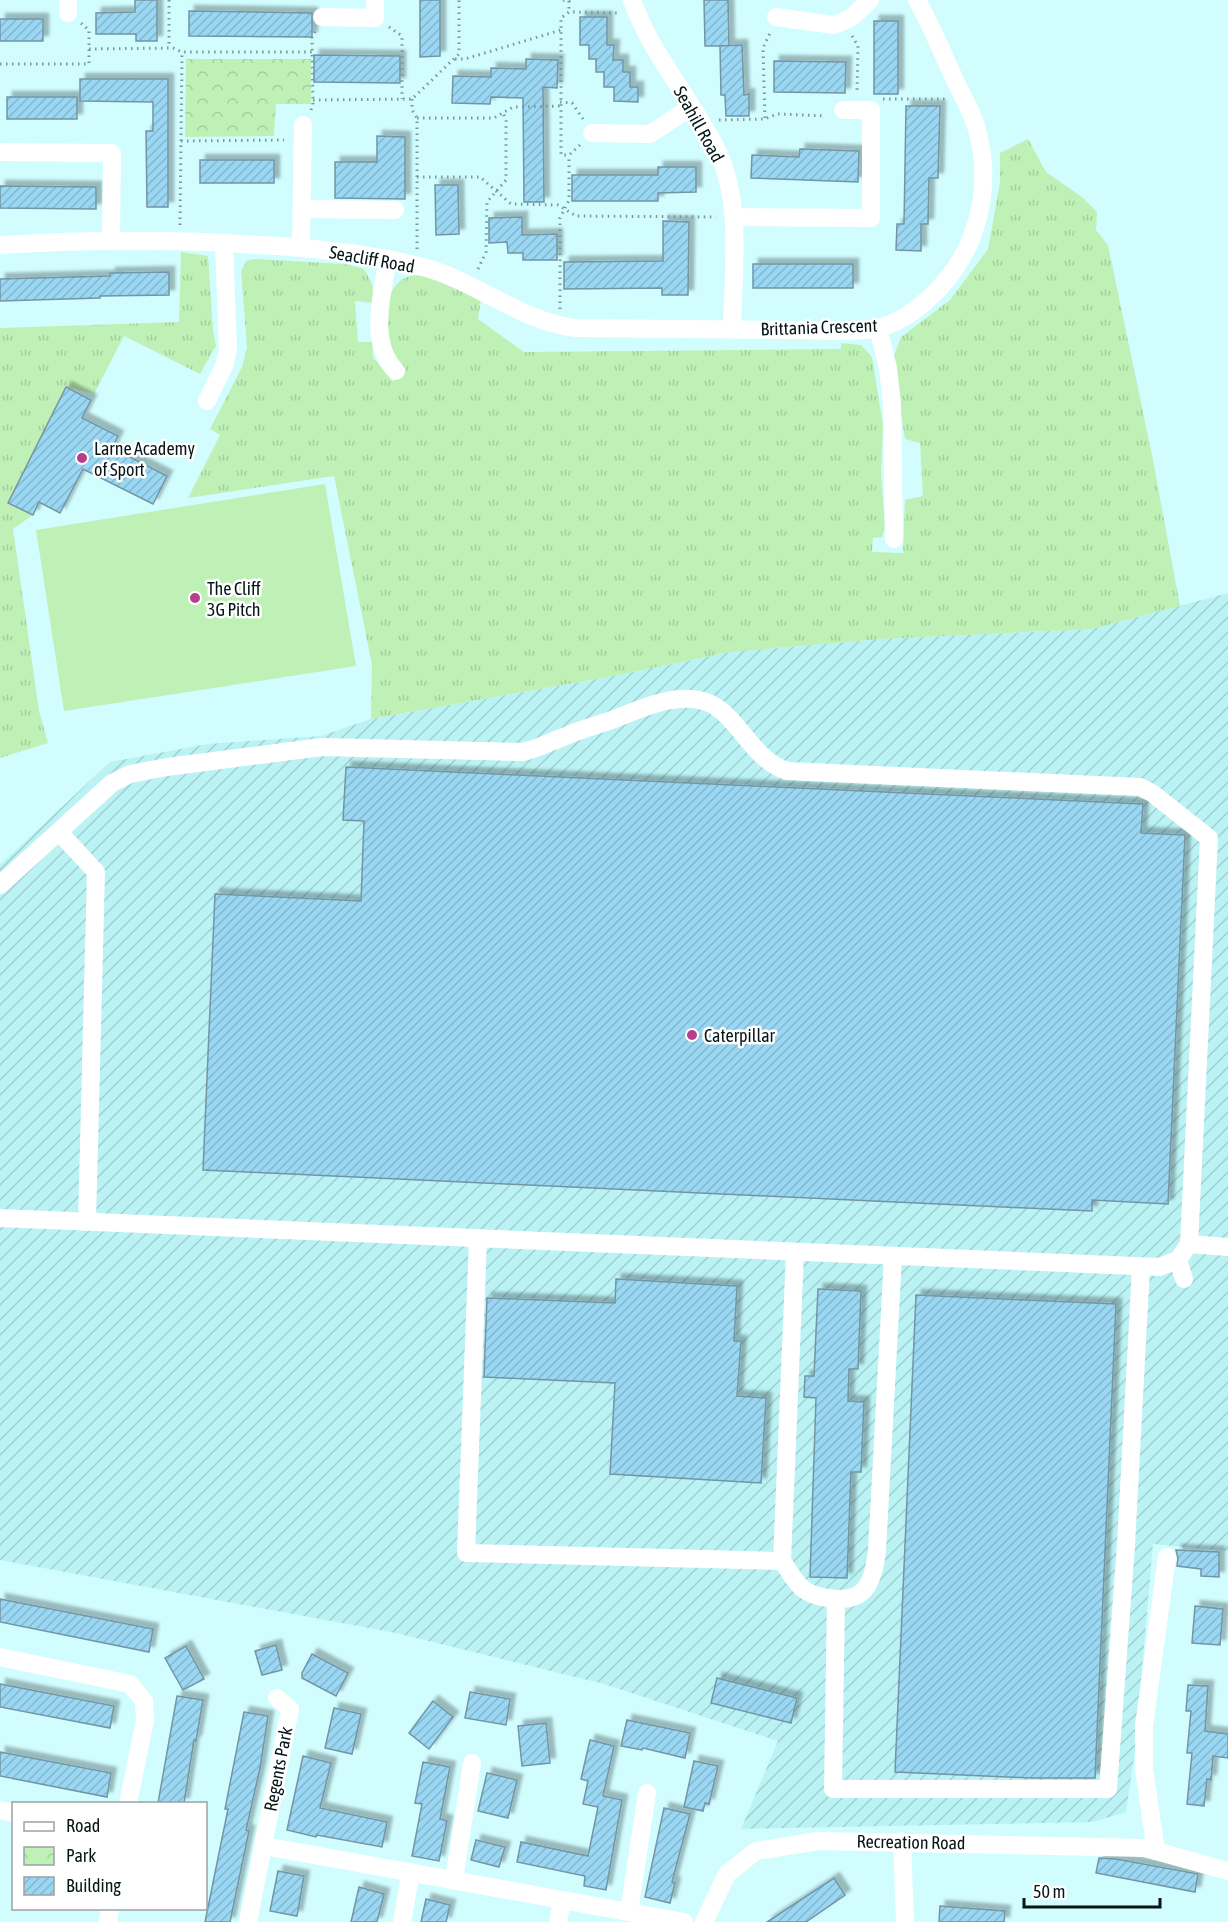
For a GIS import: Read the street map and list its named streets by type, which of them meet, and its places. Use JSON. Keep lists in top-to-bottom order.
{
  "streets": {
    "street": [
      "Seahill Road",
      "Seacliff Road",
      "Brittania Crescent",
      "Regents Park",
      "Recreation Road"
    ]
  },
  "crossings": [
    ["Seahill Road", "Seacliff Road"],
    ["Seahill Road", "Brittania Crescent"],
    ["Seacliff Road", "Brittania Crescent"]
  ],
  "places": ["Larne Academy of Sport", "The Cliff 3G Pitch", "Caterpillar"],
  "legend": ["Road", "Park", "Building"],
  "scale_bar": "50 m"
}
